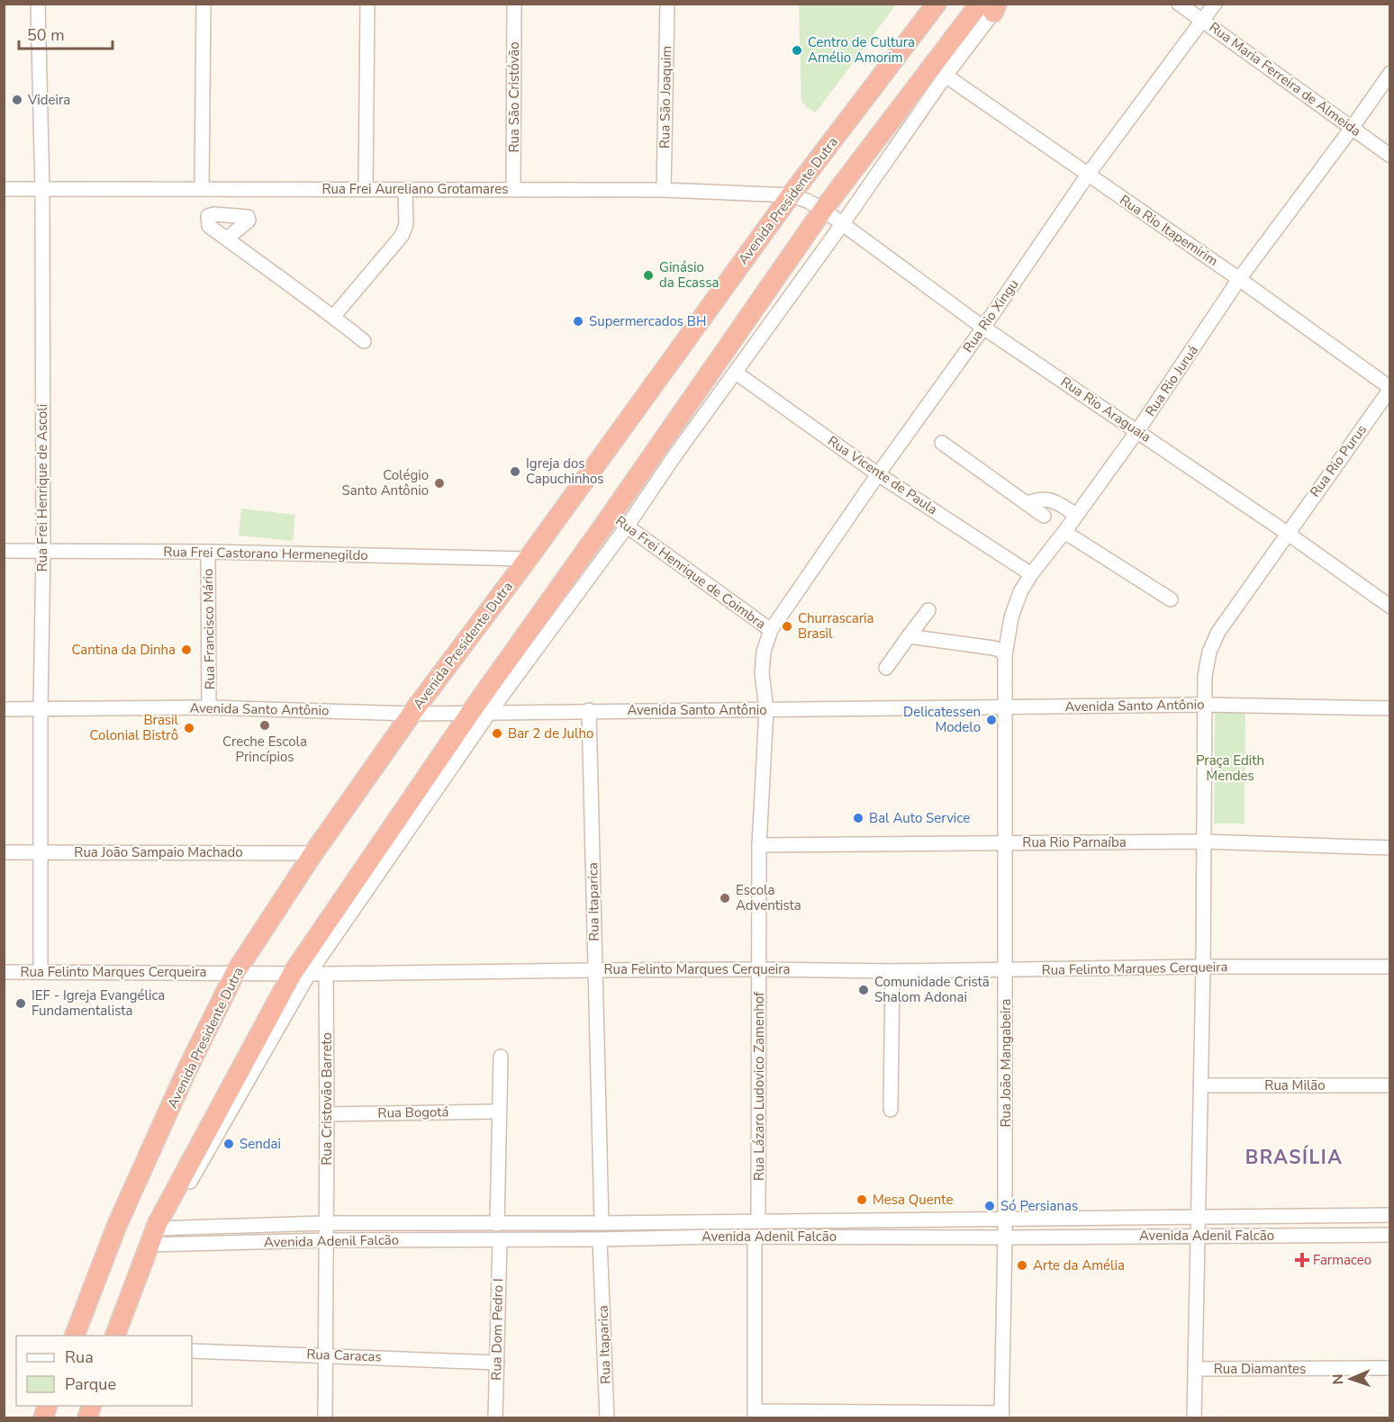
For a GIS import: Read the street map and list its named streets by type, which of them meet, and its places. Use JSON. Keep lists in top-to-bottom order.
{
  "streets": {
    "highway": ["Avenida Presidente Dutra"],
    "street": [
      "Rua Maria Ferreira de Almeida",
      "Rua São Cristóvão",
      "Rua São Joaquim",
      "Rua Frei Aureliano Grotamares",
      "Rua Rio Itapemirim",
      "Rua Rio Xingu",
      "Rua Rio Juruá",
      "Rua Rio Araguaia",
      "Rua Rio Purus",
      "Rua Vicente de Paula",
      "Rua Frei Henrique de Ascoli",
      "Rua Frei Castorano Hermenegildo",
      "Rua Frei Henrique de Coimbra",
      "Rua Francisco Mário",
      "Avenida Santo Antônio",
      "Rua Rio Parnaíba",
      "Rua João Sampaio Machado",
      "Rua Itaparica",
      "Rua Felinto Marques Cerqueira",
      "Rua João Mangabeira",
      "Rua Milão",
      "Rua Lázaro Ludovico Zamenhof",
      "Rua Cristovão Barreto",
      "Rua Bogotá",
      "Avenida Adenil Falcão",
      "Rua Dom Pedro I",
      "Rua Caracas",
      "Rua Diamantes"
    ]
  },
  "crossings": [
    ["Rua Maria Ferreira de Almeida", "Rua Rio Xingu"],
    ["Rua Maria Ferreira de Almeida", "Rua Rio Juruá"],
    ["Rua São Cristóvão", "Rua Frei Aureliano Grotamares"],
    ["Rua São Joaquim", "Rua Frei Aureliano Grotamares"],
    ["Rua Frei Aureliano Grotamares", "Avenida Presidente Dutra"],
    ["Rua Frei Aureliano Grotamares", "Rua Rio Araguaia"],
    ["Rua Frei Aureliano Grotamares", "Rua Frei Henrique de Ascoli"],
    ["Avenida Presidente Dutra", "Rua Frei Castorano Hermenegildo"],
    ["Avenida Presidente Dutra", "Avenida Santo Antônio"],
    ["Avenida Presidente Dutra", "Rua João Sampaio Machado"],
    ["Avenida Presidente Dutra", "Rua Felinto Marques Cerqueira"],
    ["Rua Rio Itapemirim", "Rua Rio Xingu"],
    ["Rua Rio Itapemirim", "Rua Rio Juruá"],
    ["Rua Rio Itapemirim", "Rua Rio Purus"],
    ["Rua Rio Xingu", "Rua Rio Araguaia"],
    ["Rua Rio Xingu", "Rua Vicente de Paula"],
    ["Rua Rio Xingu", "Rua Frei Henrique de Coimbra"],
    ["Rua Rio Xingu", "Rua Lázaro Ludovico Zamenhof"],
    ["Rua Rio Juruá", "Rua Rio Araguaia"],
    ["Rua Rio Juruá", "Rua Vicente de Paula"],
    ["Rua Rio Juruá", "Avenida Santo Antônio"],
    ["Rua Rio Juruá", "Rua João Mangabeira"],
    ["Rua Rio Araguaia", "Rua Rio Purus"],
    ["Rua Rio Purus", "Avenida Santo Antônio"],
    ["Rua Rio Purus", "Rua Rio Parnaíba"],
    ["Rua Rio Purus", "Rua Felinto Marques Cerqueira"],
    ["Rua Rio Purus", "Rua Milão"],
    ["Rua Rio Purus", "Avenida Adenil Falcão"],
    ["Rua Rio Purus", "Rua Diamantes"],
    ["Rua Frei Henrique de Ascoli", "Rua Frei Castorano Hermenegildo"],
    ["Rua Frei Henrique de Ascoli", "Avenida Santo Antônio"],
    ["Rua Frei Henrique de Ascoli", "Rua João Sampaio Machado"],
    ["Rua Frei Henrique de Ascoli", "Rua Felinto Marques Cerqueira"],
    ["Rua Frei Castorano Hermenegildo", "Rua Francisco Mário"],
    ["Rua Frei Henrique de Coimbra", "Rua Lázaro Ludovico Zamenhof"],
    ["Rua Francisco Mário", "Avenida Santo Antônio"],
    ["Avenida Santo Antônio", "Rua Itaparica"],
    ["Avenida Santo Antônio", "Rua João Mangabeira"],
    ["Avenida Santo Antônio", "Rua Lázaro Ludovico Zamenhof"],
    ["Rua Rio Parnaíba", "Rua João Mangabeira"],
    ["Rua Rio Parnaíba", "Rua Lázaro Ludovico Zamenhof"],
    ["Rua Itaparica", "Rua Felinto Marques Cerqueira"],
    ["Rua Itaparica", "Avenida Adenil Falcão"],
    ["Rua Felinto Marques Cerqueira", "Rua João Mangabeira"],
    ["Rua Felinto Marques Cerqueira", "Rua Lázaro Ludovico Zamenhof"],
    ["Rua Felinto Marques Cerqueira", "Rua Cristovão Barreto"],
    ["Rua João Mangabeira", "Avenida Adenil Falcão"],
    ["Rua Lázaro Ludovico Zamenhof", "Avenida Adenil Falcão"],
    ["Rua Cristovão Barreto", "Rua Bogotá"],
    ["Rua Cristovão Barreto", "Avenida Adenil Falcão"],
    ["Rua Cristovão Barreto", "Rua Caracas"],
    ["Avenida Adenil Falcão", "Rua Dom Pedro I"],
    ["Rua Dom Pedro I", "Rua Caracas"]
  ],
  "districts": ["BRASÍLIA"],
  "parks": ["Praça Edith Mendes"],
  "places": {
    "other": [
      "Centro de Cultura Amélio Amorim",
      "Videira",
      "Ginásio da Ecassa",
      "Supermercados BH",
      "Igreja dos Capuchinhos",
      "Colégio Santo Antônio",
      "Churrascaria Brasil",
      "Cantina da Dinha",
      "Delicatessen Modelo",
      "Creche Escola Princípios",
      "Brasil Colonial Bistrô",
      "Bar 2 de Julho",
      "Bal Auto Service",
      "Escola Adventista",
      "Comunidade Cristã Shalom Adonai",
      "IEF - Igreja Evangélica Fundamentalista",
      "Sendai",
      "Mesa Quente",
      "Só Persianas",
      "Arte da Amélia"
    ],
    "health": ["Farmaceo"]
  },
  "legend": ["Rua", "Parque"],
  "scale_bar": "50 m",
  "north": "left"
}
